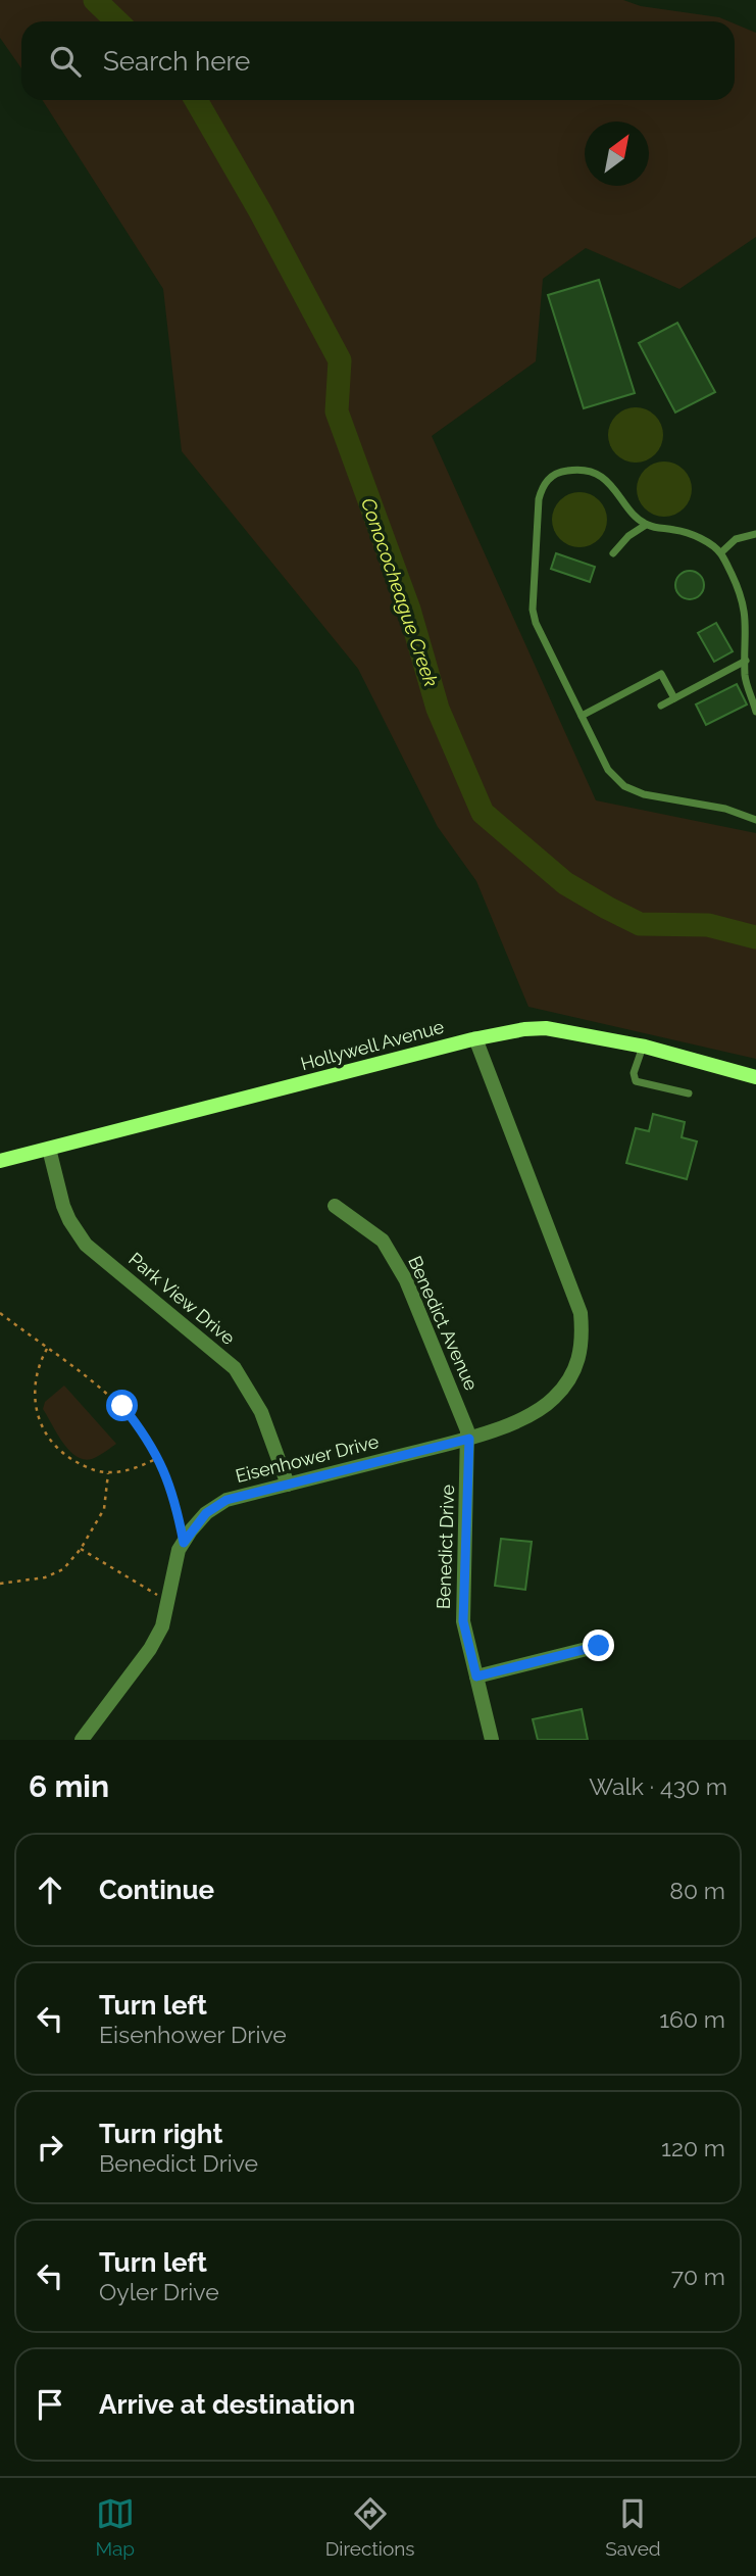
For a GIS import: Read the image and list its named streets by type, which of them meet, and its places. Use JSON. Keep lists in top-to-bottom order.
{
  "streets": {
    "street": [
      "Hollywell Avenue",
      "Park View Drive",
      "Benedict Avenue",
      "Eisenhower Drive",
      "Benedict Drive"
    ]
  },
  "crossings": [
    ["Hollywell Avenue", "Park View Drive"],
    ["Hollywell Avenue", "Eisenhower Drive"],
    ["Park View Drive", "Eisenhower Drive"],
    ["Benedict Avenue", "Eisenhower Drive"],
    ["Benedict Avenue", "Benedict Drive"],
    ["Eisenhower Drive", "Benedict Drive"]
  ],
  "water": ["Conococheague Creek"],
  "north": "top right",
  "page": {
    "search": "Search here",
    "heading": ["6 min", "Walk · 430 m"],
    "list": [
      ["Continue", "80 m"],
      ["Turn left", "Eisenhower Drive", "160 m"],
      ["Turn right", "Benedict Drive", "120 m"],
      ["Turn left", "Oyler Drive", "70 m"],
      "Arrive at destination"
    ],
    "nav": ["Map", "Directions", "Saved"]
  }
}
